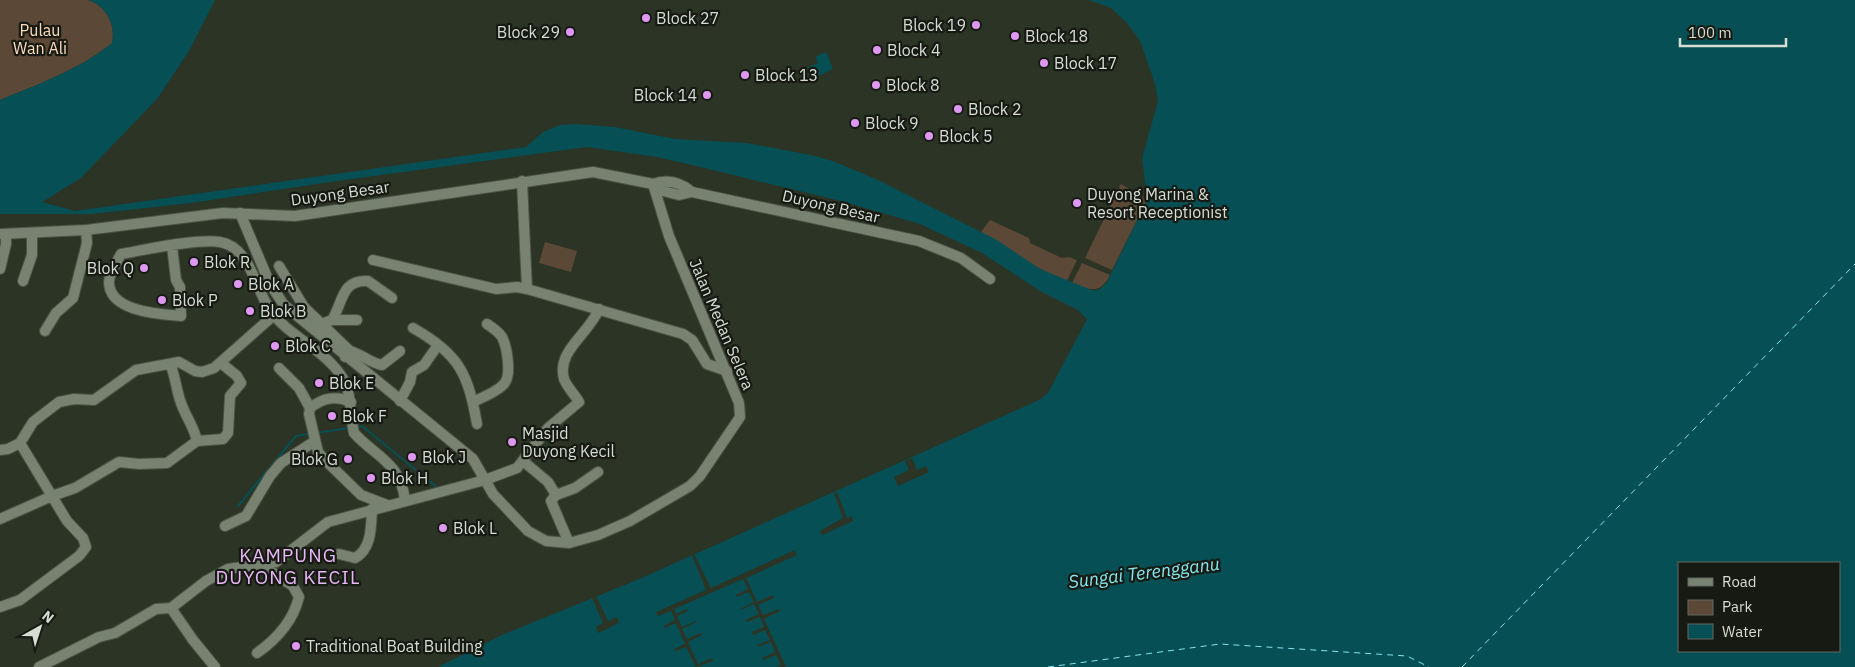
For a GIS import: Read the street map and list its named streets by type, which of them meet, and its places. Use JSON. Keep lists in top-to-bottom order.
{
  "streets": {
    "street": ["Duyong Besar", "Jalan Medan Selera"]
  },
  "crossings": [
    ["Duyong Besar", "Jalan Medan Selera"]
  ],
  "districts": ["KAMPUNG DUYONG KECIL"],
  "water": ["Sungai Terengganu"],
  "parks": ["Pulau Wan Ali"],
  "places": [
    "Block 27",
    "Block 19",
    "Block 29",
    "Block 18",
    "Block 4",
    "Block 17",
    "Block 13",
    "Block 8",
    "Block 14",
    "Block 2",
    "Block 9",
    "Block 5",
    "Duyong Marina & Resort Receptionist",
    "Blok R",
    "Blok Q",
    "Blok A",
    "Blok P",
    "Blok B",
    "Blok C",
    "Blok E",
    "Blok F",
    "Masjid Duyong Kecil",
    "Blok J",
    "Blok G",
    "Blok H",
    "Blok L",
    "Traditional Boat Building"
  ],
  "legend": ["Road", "Park", "Water"],
  "scale_bar": "100 m",
  "north": "top right"
}
